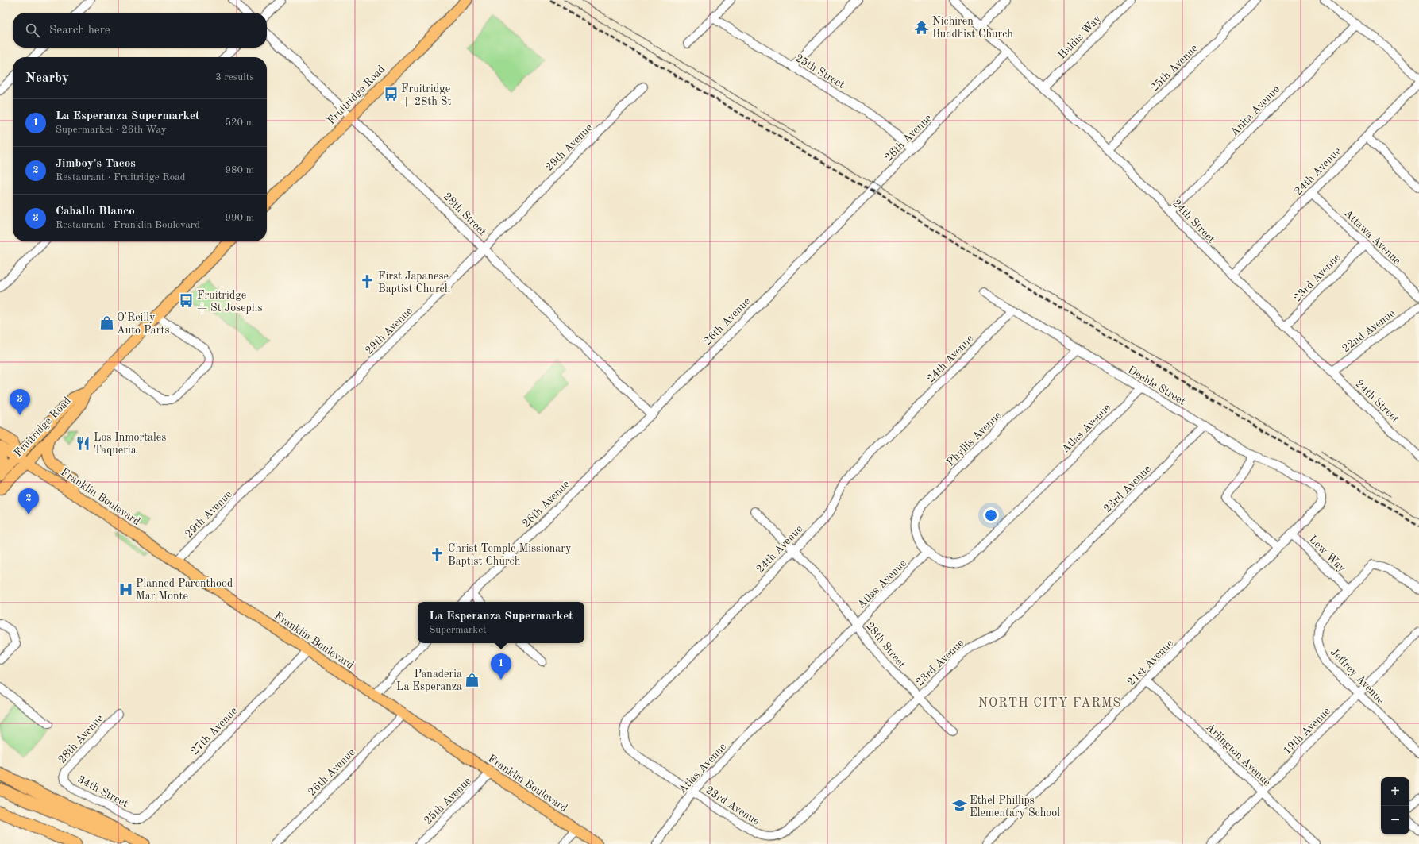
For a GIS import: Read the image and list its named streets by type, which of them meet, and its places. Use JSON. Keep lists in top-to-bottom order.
{
  "streets": {
    "main road": ["Fruitridge Road", "Franklin Boulevard"],
    "street": [
      "Haldis Way",
      "25th Avenue",
      "25th Street",
      "Anita Avenue",
      "26th Avenue",
      "29th Avenue",
      "24th Avenue",
      "28th Street",
      "24th Street",
      "Attawa Avenue",
      "23rd Avenue",
      "22nd Avenue",
      "Deeble Street",
      "Atlas Avenue",
      "Phyllis Avenue",
      "Lew Way",
      "21st Avenue",
      "Jeffrey Avenue",
      "27th Avenue",
      "19th Avenue",
      "28th Avenue",
      "Arlington Avenue",
      "34th Street"
    ]
  },
  "crossings": [
    ["Haldis Way", "24th Street"],
    ["25th Avenue", "24th Street"],
    ["25th Avenue", "Franklin Boulevard"],
    ["25th Street", "26th Avenue"],
    ["Fruitridge Road", "28th Street"],
    ["Fruitridge Road", "Franklin Boulevard"],
    ["Anita Avenue", "24th Street"],
    ["26th Avenue", "28th Street"],
    ["26th Avenue", "24th Street"],
    ["26th Avenue", "Franklin Boulevard"],
    ["29th Avenue", "28th Street"],
    ["29th Avenue", "Franklin Boulevard"],
    ["24th Avenue", "28th Street"],
    ["24th Avenue", "24th Street"],
    ["24th Avenue", "Attawa Avenue"],
    ["24th Avenue", "23rd Avenue"],
    ["24th Avenue", "Deeble Street"],
    ["24th Avenue", "Atlas Avenue"],
    ["28th Street", "23rd Avenue"],
    ["28th Street", "Atlas Avenue"],
    ["24th Street", "23rd Avenue"],
    ["24th Street", "22nd Avenue"],
    ["Attawa Avenue", "23rd Avenue"],
    ["23rd Avenue", "Deeble Street"],
    ["23rd Avenue", "Atlas Avenue"],
    ["Deeble Street", "Atlas Avenue"],
    ["Deeble Street", "Phyllis Avenue"],
    ["Deeble Street", "21st Avenue"],
    ["Atlas Avenue", "Phyllis Avenue"],
    ["Franklin Boulevard", "27th Avenue"],
    ["Lew Way", "21st Avenue"],
    ["Lew Way", "Jeffrey Avenue"],
    ["21st Avenue", "Arlington Avenue"],
    ["Jeffrey Avenue", "19th Avenue"],
    ["27th Avenue", "34th Street"],
    ["19th Avenue", "Arlington Avenue"],
    ["28th Avenue", "34th Street"]
  ],
  "districts": ["NORTH CITY FARMS"],
  "places": {
    "temple": ["Nichiren Buddhist Church"],
    "bus stop": ["Fruitridge + 28th St", "Fruitridge + St Josephs"],
    "church": ["First Japanese Baptist Church", "Christ Temple Missionary Baptist Church"],
    "shop": ["O'Reilly Auto Parts", "Panaderia La Esperanza"],
    "restaurant": ["Los Inmortales Taqueria"],
    "hospital": ["Planned Parenthood Mar Monte"],
    "school or university": ["Ethel Phillips Elementary School"]
  },
  "page": {
    "search": "Search here",
    "heading": ["Nearby", "3 results"],
    "list": [
      {
        "mark": "1",
        "name": "La Esperanza Supermarket",
        "note": "Supermarket · 26th Way",
        "value": "520 m"
      },
      {
        "mark": "2",
        "name": "Jimboy's Tacos",
        "note": "Restaurant · Fruitridge Road",
        "value": "980 m"
      },
      {
        "mark": "3",
        "name": "Caballo Blanco",
        "note": "Restaurant · Franklin Boulevard",
        "value": "990 m"
      }
    ],
    "pins": ["3", "2", "1"],
    "popup": ["La Esperanza Supermarket", "Supermarket"],
    "map_buttons": ["+", "−"]
  }
}
